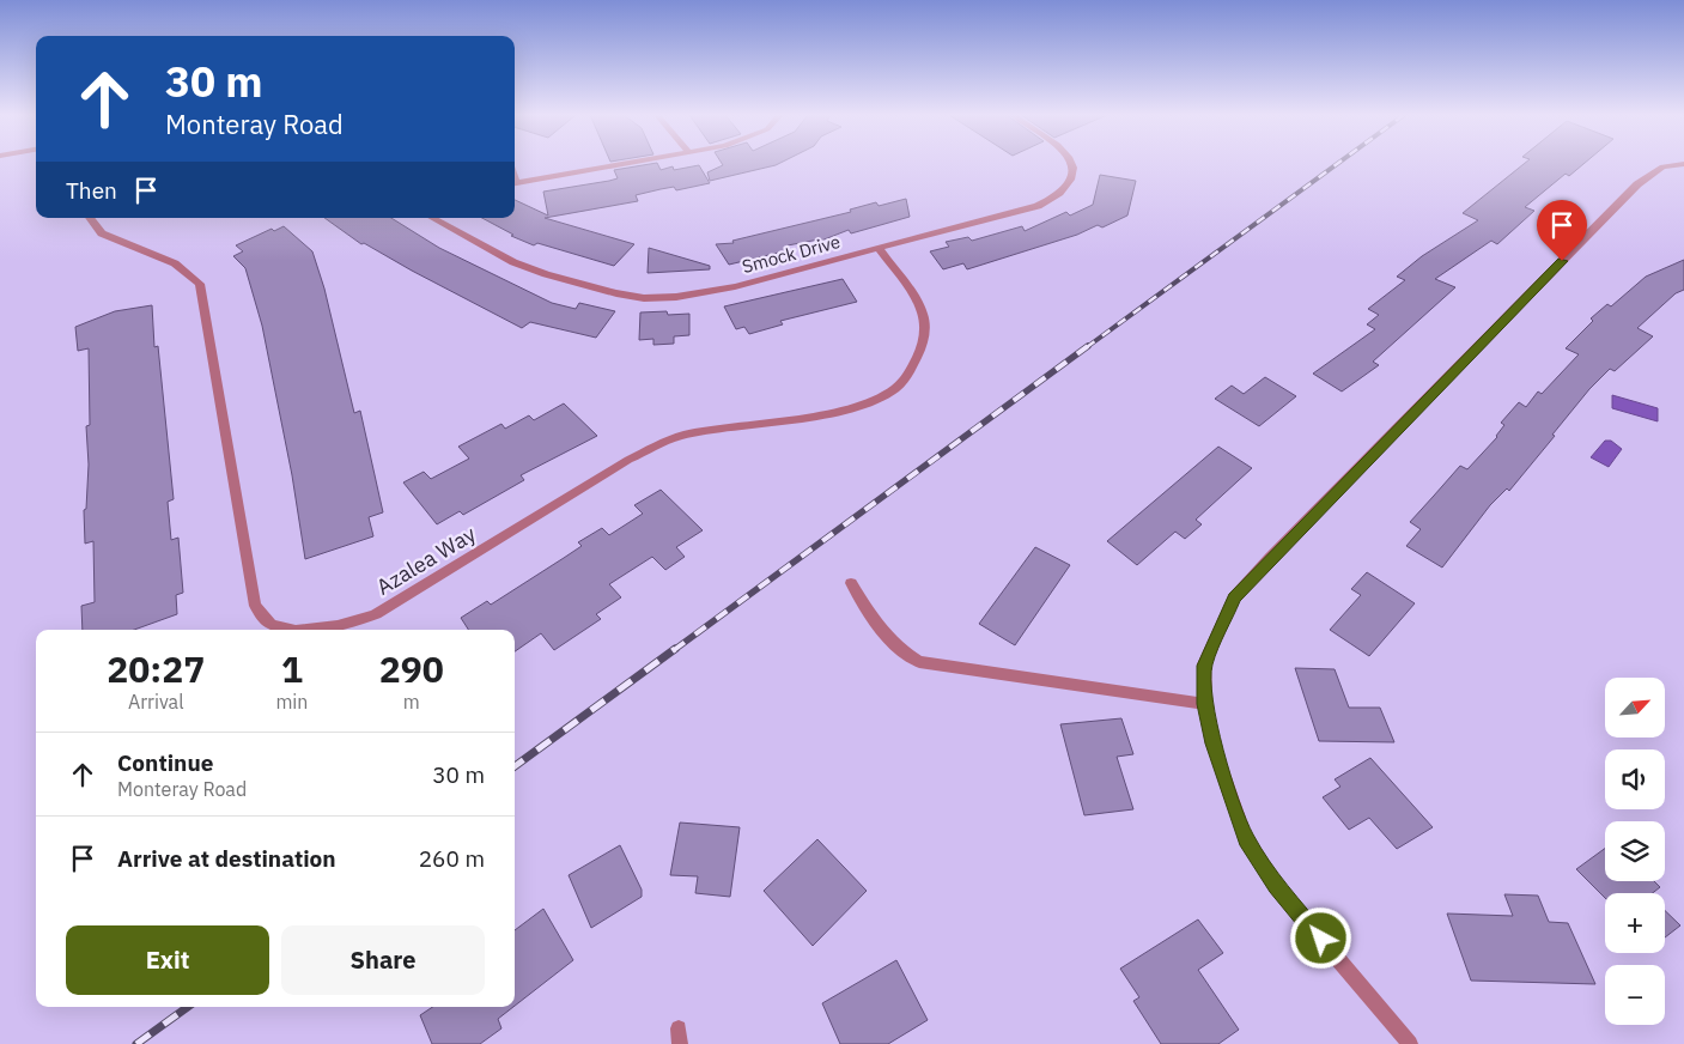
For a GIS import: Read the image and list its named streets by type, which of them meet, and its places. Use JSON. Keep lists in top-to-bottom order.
{
  "streets": {
    "street": ["Smock Drive", "Azalea Way"]
  },
  "crossings": [
    ["Smock Drive", "Azalea Way"]
  ],
  "north": "top right",
  "page": {
    "turn": ["30 m", "Monteray Road"],
    "then": "Then",
    "eta": [
      "20:27",
      "Arrival",
      "1",
      "min",
      "290",
      "m"
    ],
    "map_buttons": ["+", "−"],
    "list": [
      {
        "name": "Continue",
        "note": "Monteray Road",
        "value": "30 m"
      },
      {
        "name": "Arrive at destination",
        "value": "260 m"
      }
    ],
    "buttons": ["Exit", "Share"]
  }
}
